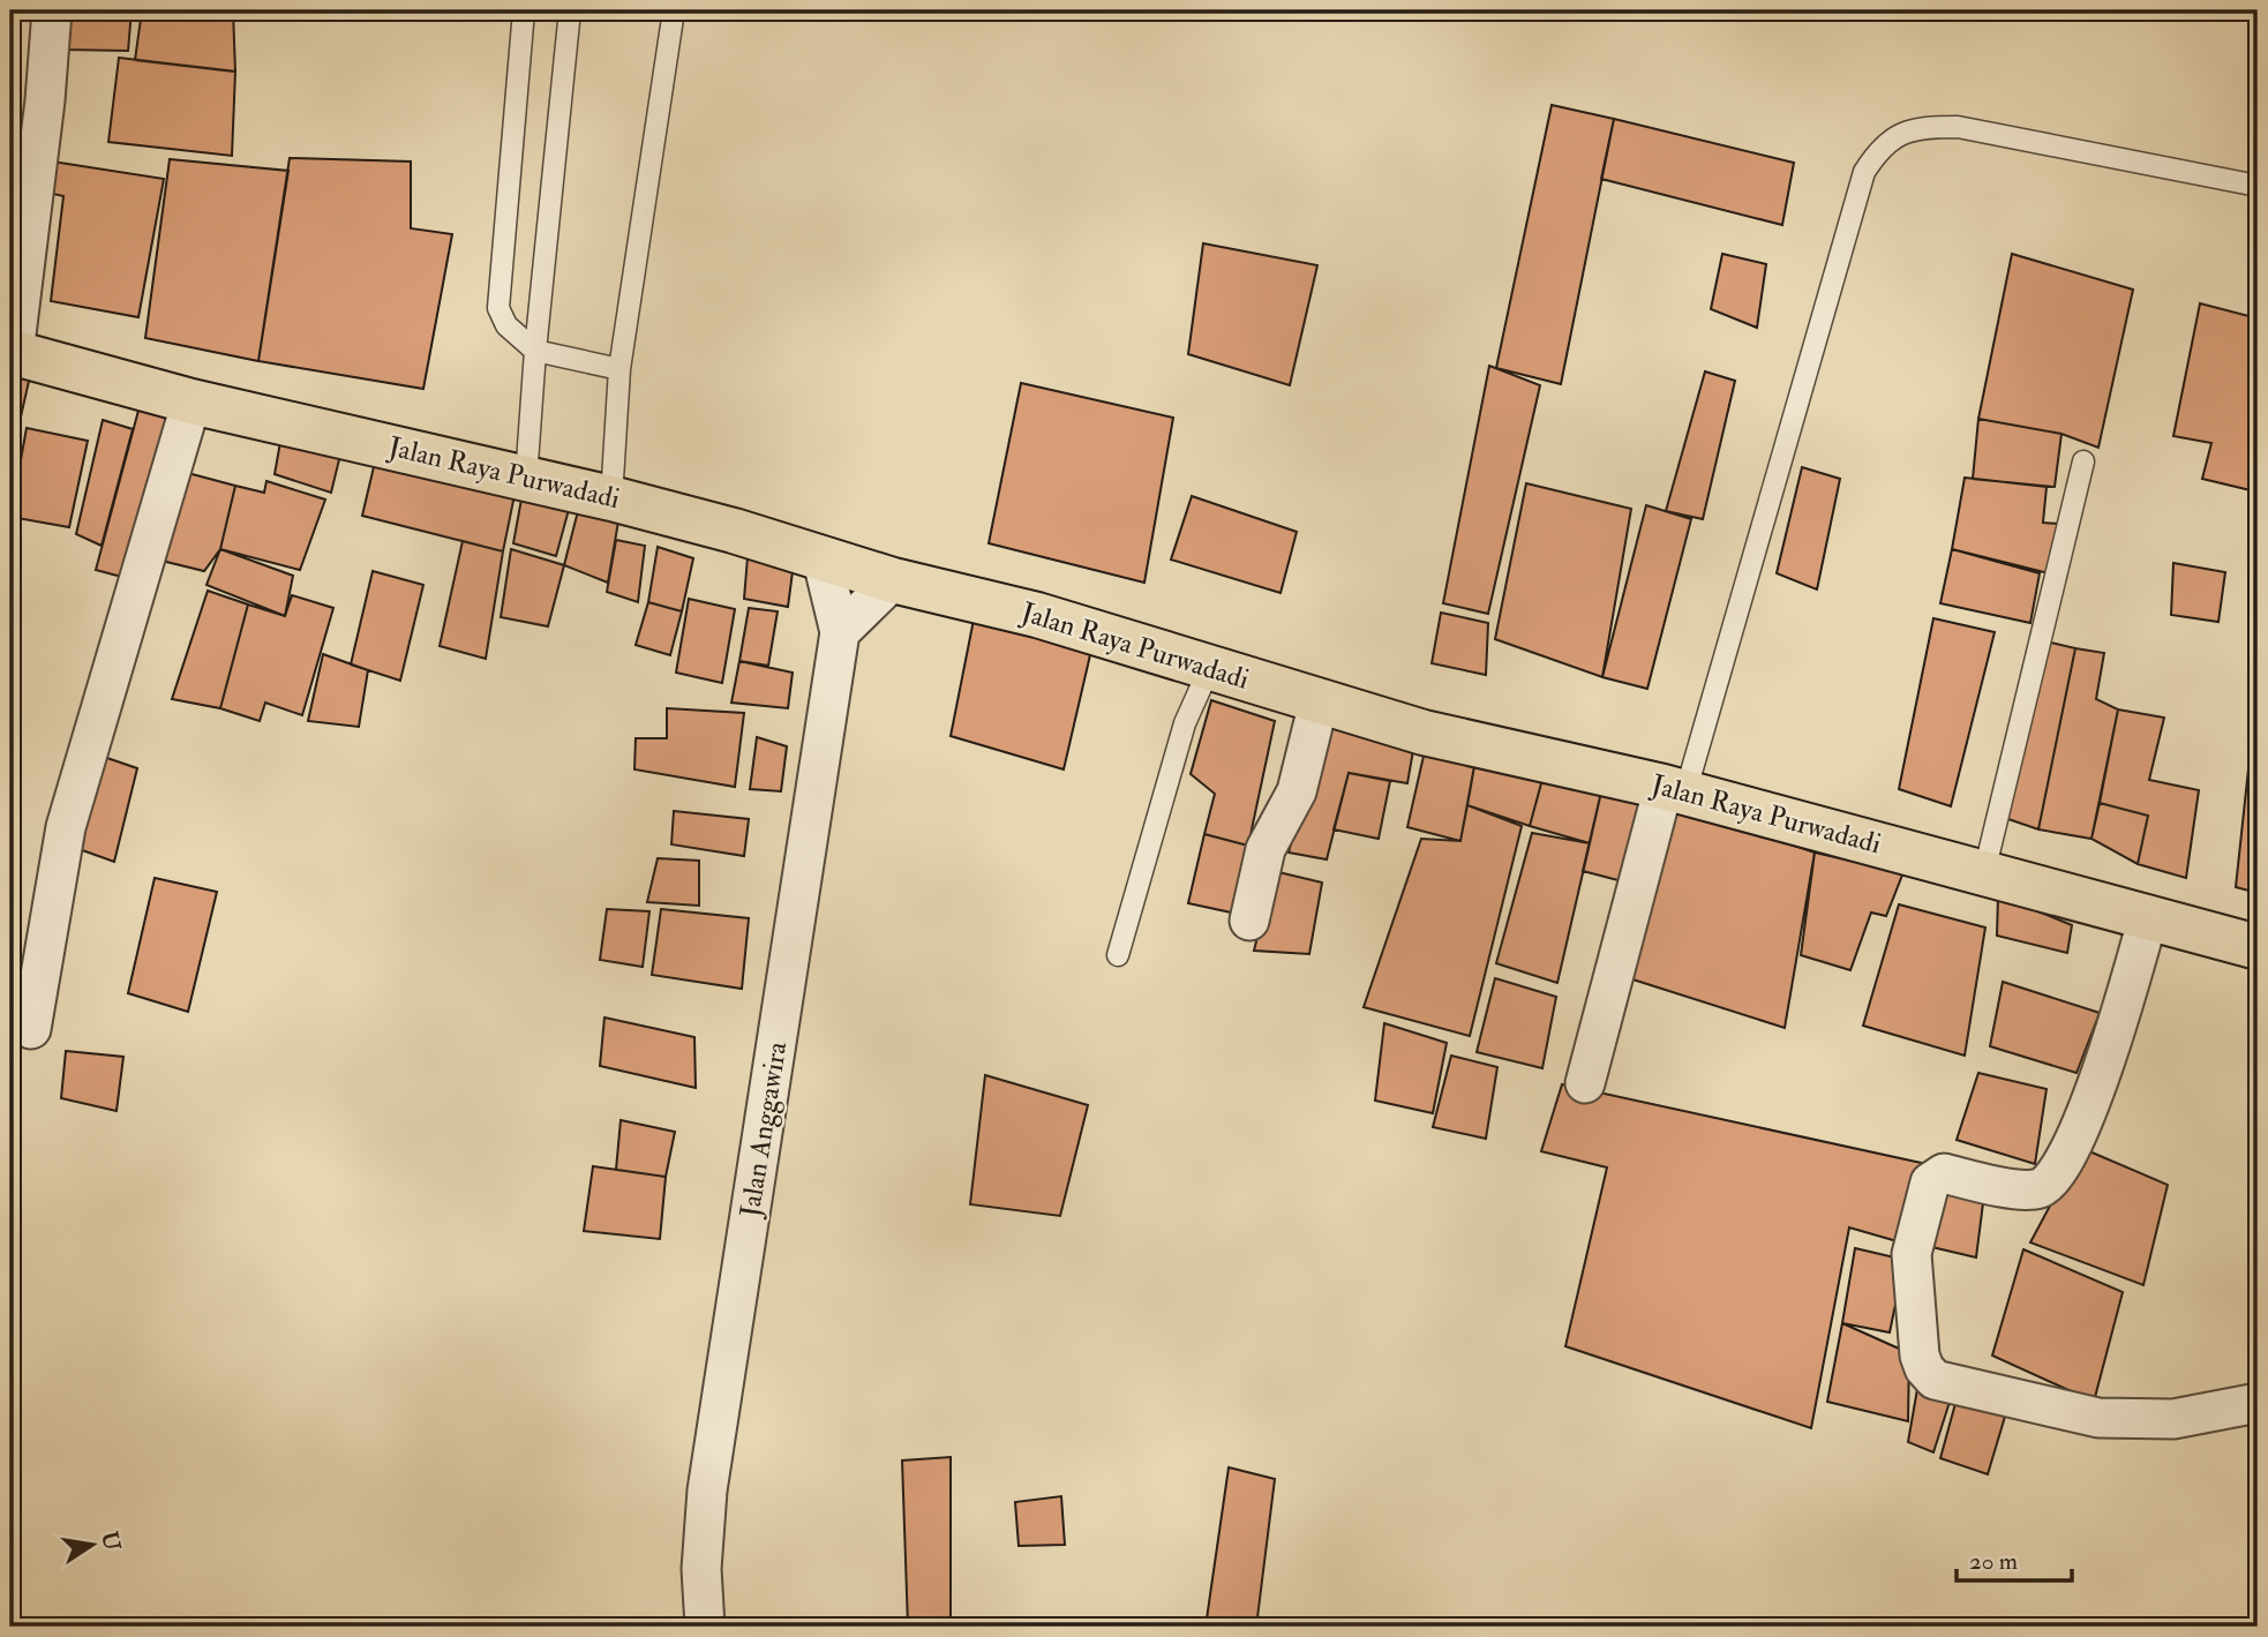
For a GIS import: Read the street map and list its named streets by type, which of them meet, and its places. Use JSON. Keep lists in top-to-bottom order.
{
  "streets": {
    "main road": ["Jalan Raya Purwadadi"],
    "street": ["Jalan Anggawira"]
  },
  "crossings": [
    ["Jalan Raya Purwadadi", "Jalan Anggawira"]
  ],
  "scale_bar": "20 m",
  "north": "right"
}
